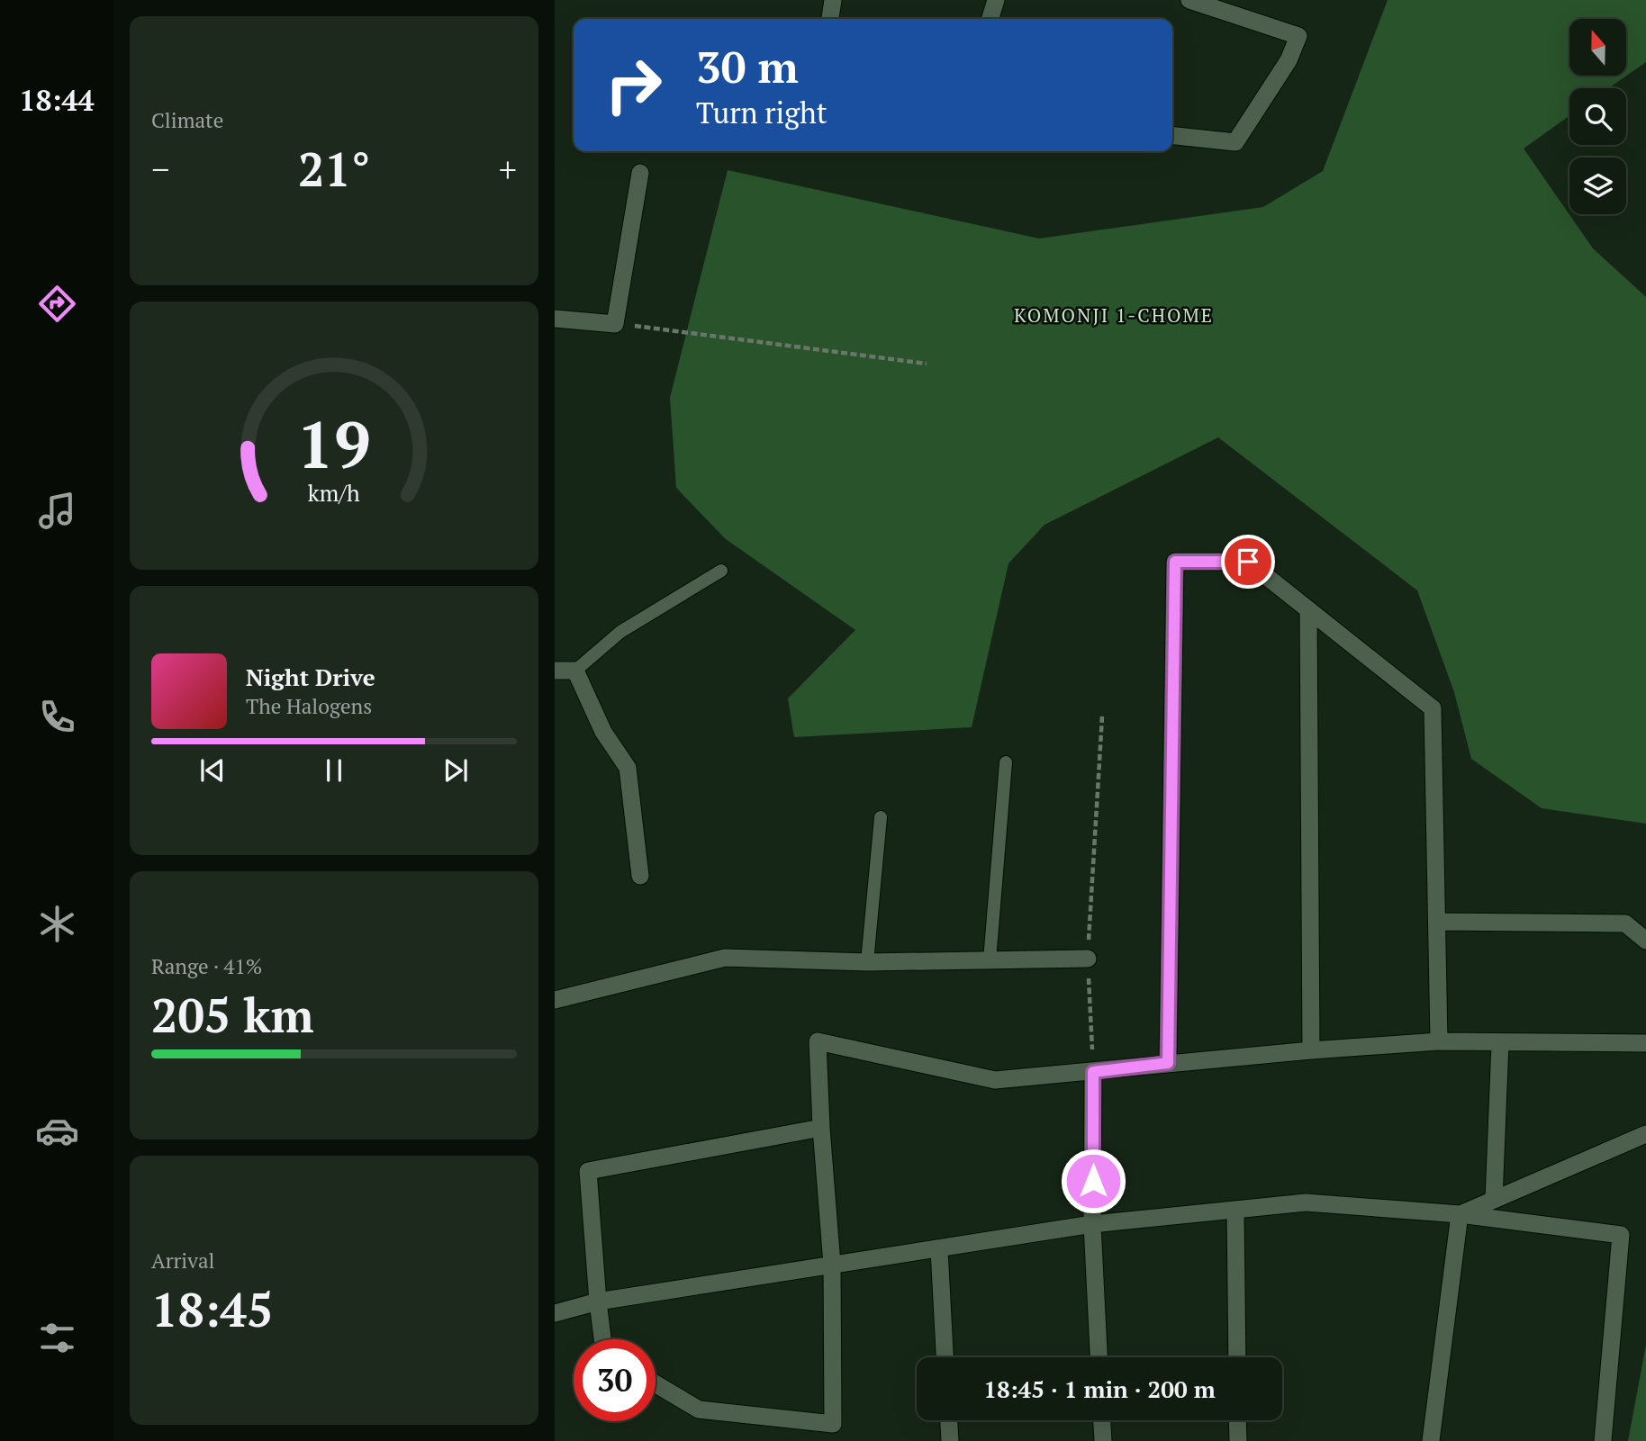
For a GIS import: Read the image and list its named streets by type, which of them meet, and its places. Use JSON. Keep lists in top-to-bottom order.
{
  "districts": ["KOMONJI 1-CHOME"],
  "north": "top",
  "page": {
    "tabs": "18:44",
    "tile": [
      "Climate",
      ["Range · 41%", "205 km"],
      ["Arrival", "18:45"]
    ],
    "turn": ["30 m", "Turn right"],
    "heat": ["−", "21°", "+"],
    "song": ["Night Drive", "The Halogens"],
    "limit": "30",
    "trip": "18:45 · 1 min · 200 m",
    "gauge": ["19", "km/h"]
  }
}
